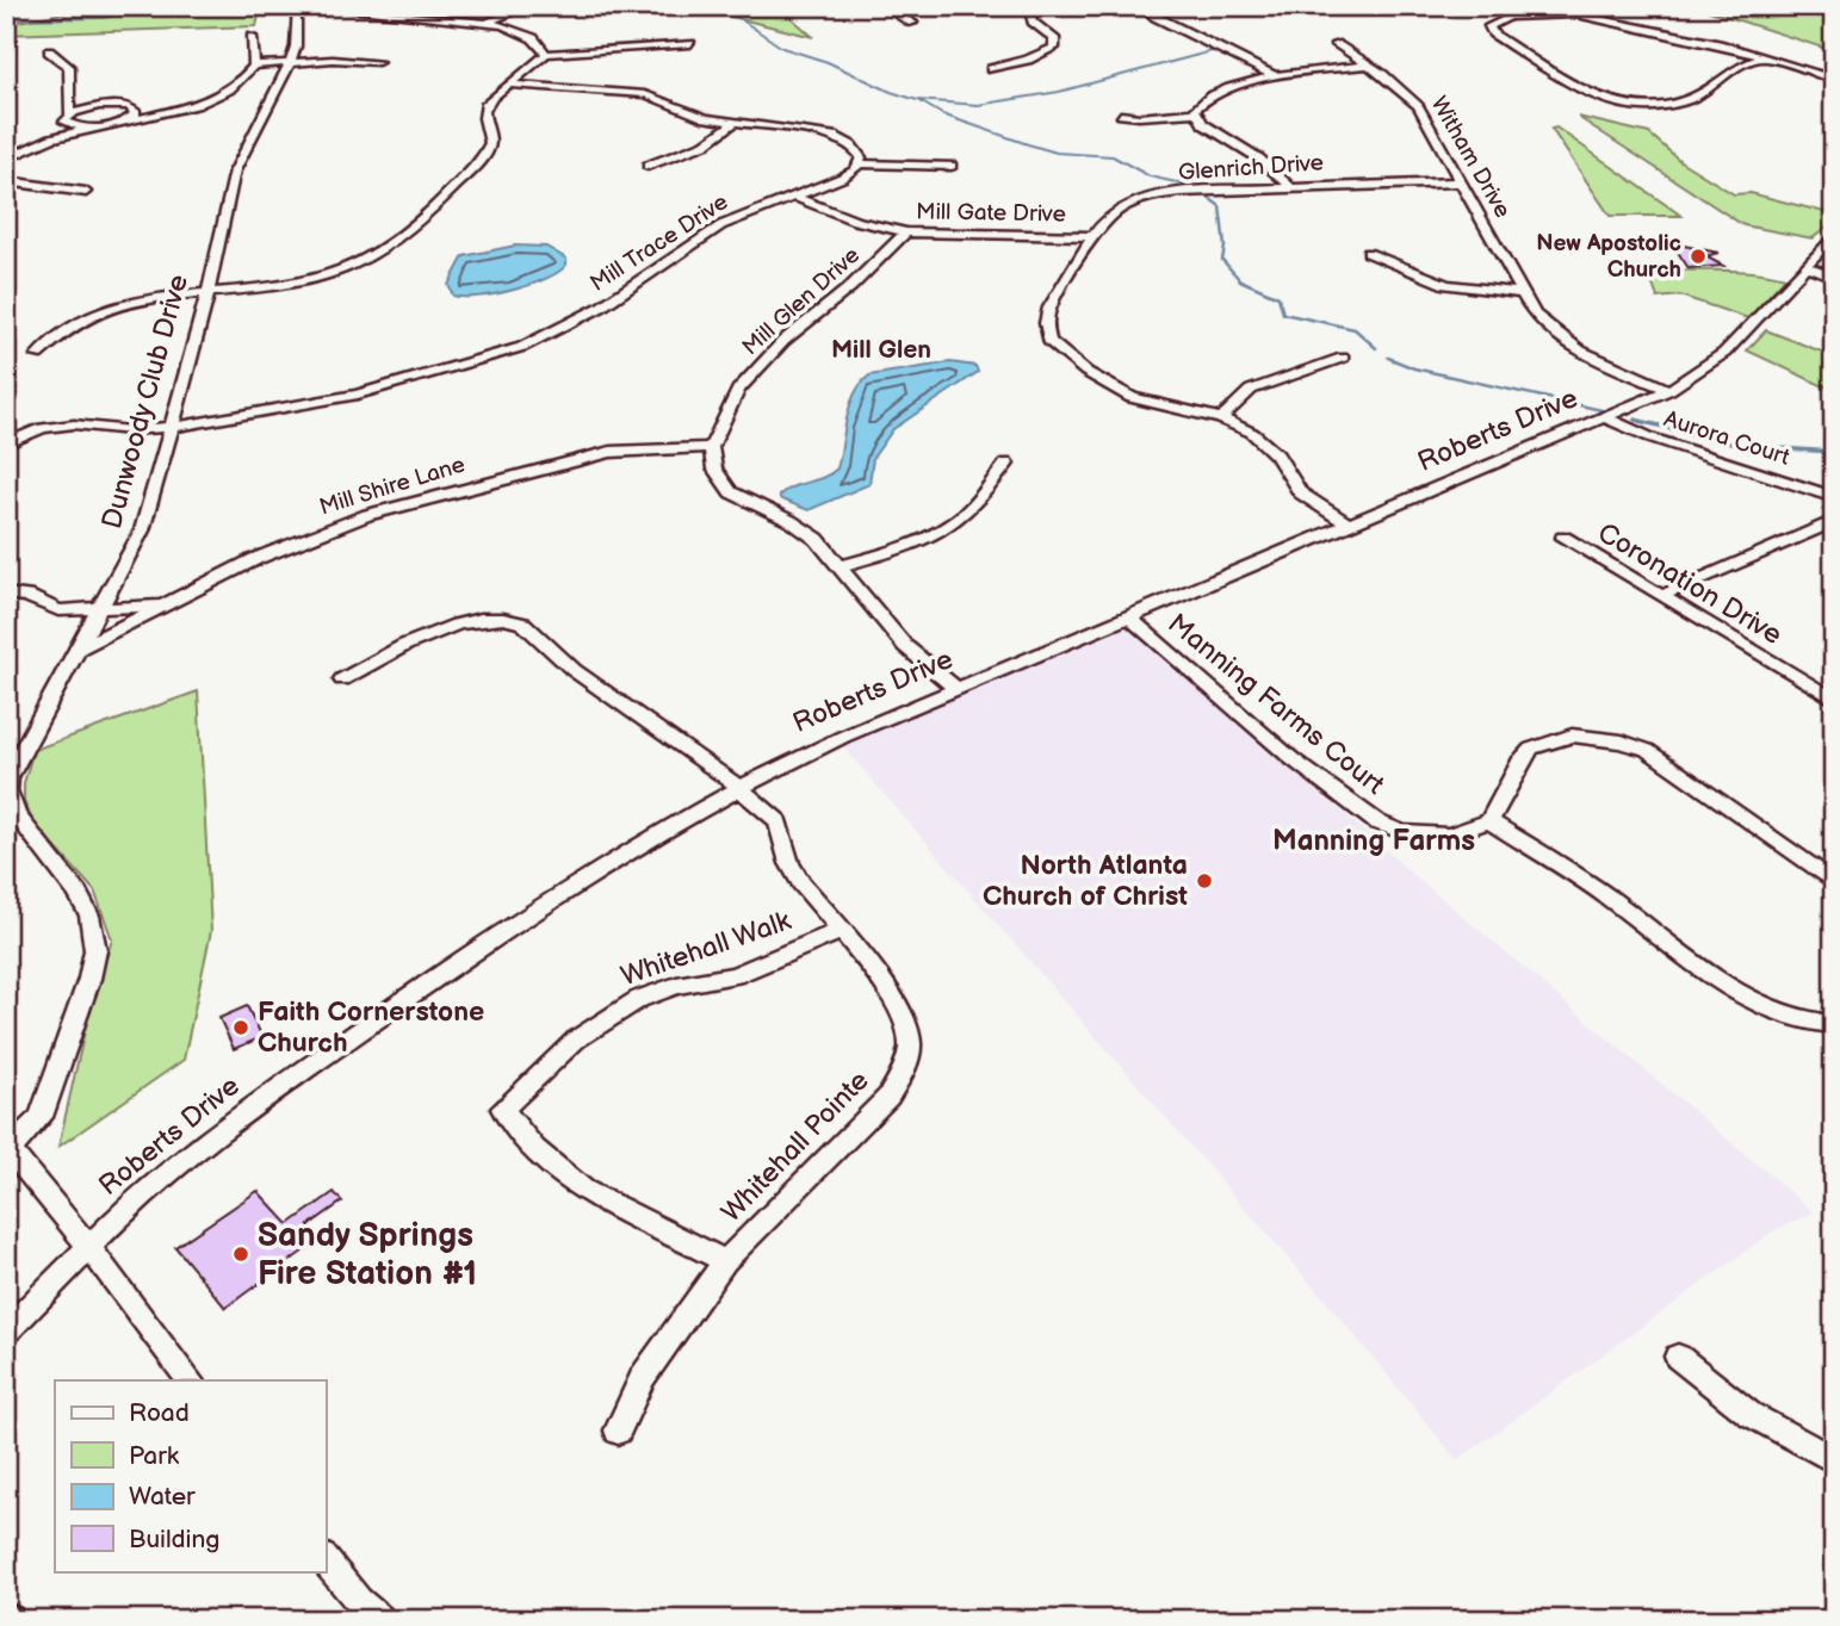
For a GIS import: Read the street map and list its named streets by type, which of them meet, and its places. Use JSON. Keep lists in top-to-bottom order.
{
  "streets": {
    "street": [
      "Witham Drive",
      "Glenrich Drive",
      "Mill Gate Drive",
      "Mill Trace Drive",
      "Mill Glen Drive",
      "Dunwoody Club Drive",
      "Roberts Drive",
      "Aurora Court",
      "Mill Shire Lane",
      "Coronation Drive",
      "Manning Farms Court",
      "Whitehall Walk",
      "Whitehall Pointe"
    ]
  },
  "crossings": [
    ["Witham Drive", "Glenrich Drive"],
    ["Witham Drive", "Roberts Drive"],
    ["Glenrich Drive", "Mill Gate Drive"],
    ["Glenrich Drive", "Roberts Drive"],
    ["Mill Gate Drive", "Mill Trace Drive"],
    ["Mill Gate Drive", "Mill Glen Drive"],
    ["Mill Trace Drive", "Dunwoody Club Drive"],
    ["Mill Glen Drive", "Mill Shire Lane"],
    ["Dunwoody Club Drive", "Mill Shire Lane"],
    ["Roberts Drive", "Aurora Court"],
    ["Roberts Drive", "Manning Farms Court"],
    ["Roberts Drive", "Whitehall Pointe"],
    ["Whitehall Walk", "Whitehall Pointe"]
  ],
  "districts": ["Mill Glen", "Manning Farms"],
  "places": [
    "New Apostolic Church",
    "North Atlanta Church of Christ",
    "Faith Cornerstone Church",
    "Sandy Springs Fire Station #1"
  ],
  "legend": [
    "Road",
    "Park",
    "Water",
    "Building"
  ]
}
